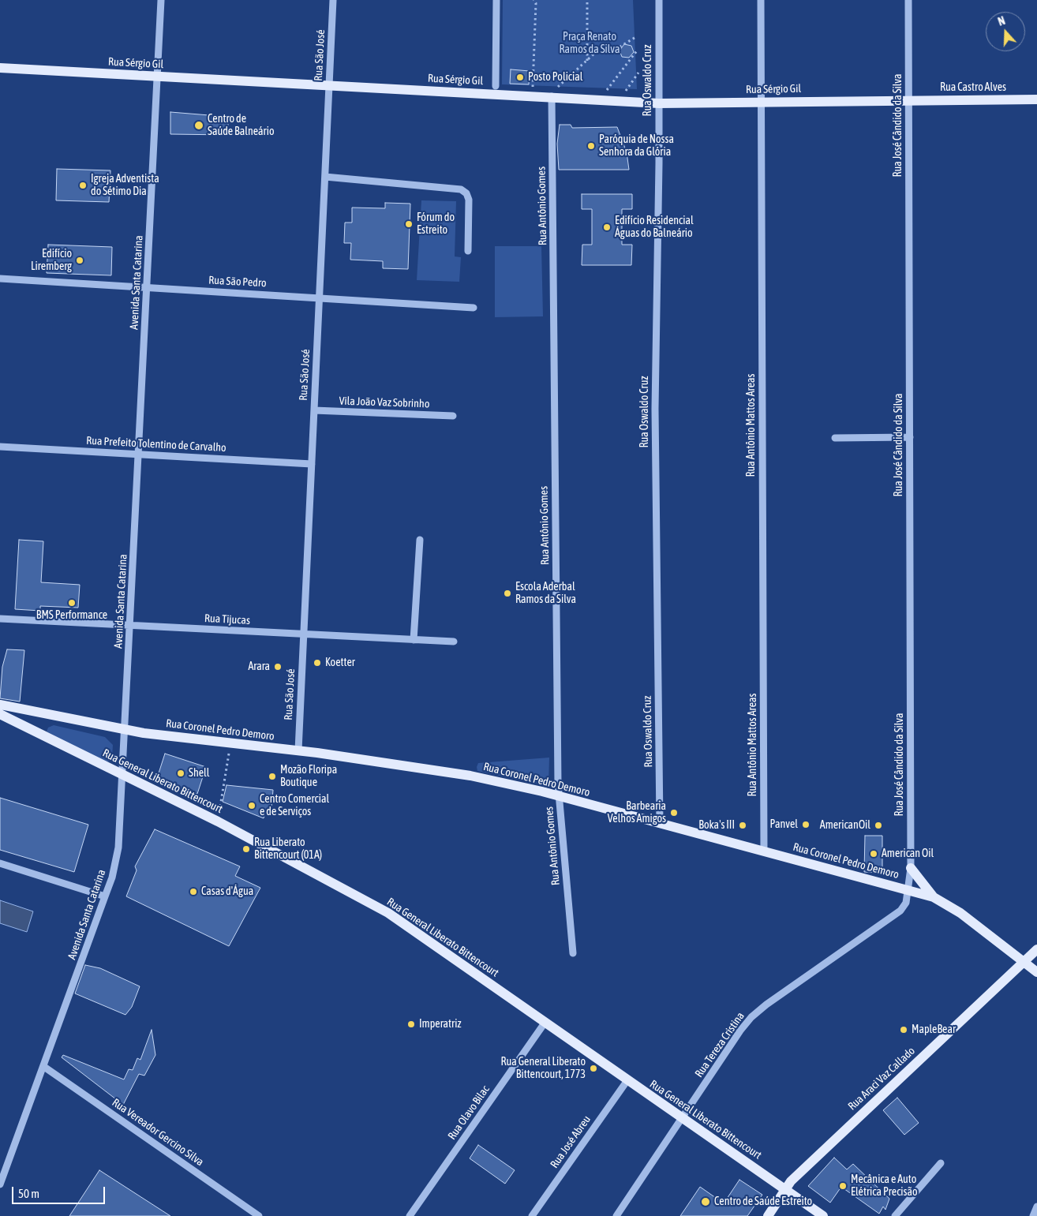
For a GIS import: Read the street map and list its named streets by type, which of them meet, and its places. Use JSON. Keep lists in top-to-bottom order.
{
  "streets": {
    "main road": [
      "Rua Sérgio Gil",
      "Rua Castro Alves",
      "Rua Coronel Pedro Demoro",
      "Rua General Liberato Bittencourt",
      "Rua Araci Vaz Callado"
    ],
    "street": [
      "Rua São José",
      "Rua Oswaldo Cruz",
      "Rua José Cândido da Silva",
      "Rua Antônio Gomes",
      "Rua São Pedro",
      "Avenida Santa Catarina",
      "Vila João Vaz Sobrinho",
      "Rua Antônio Mattos Areas",
      "Rua Prefeito Tolentino de Carvalho",
      "Rua Tijucas",
      "Rua Tereza Cristina",
      "Rua Olavo Bilac",
      "Rua Vereador Gercino Silva",
      "Rua José Abreu"
    ]
  },
  "crossings": [
    ["Rua São José", "Rua Sérgio Gil"],
    ["Rua São José", "Rua São Pedro"],
    ["Rua São José", "Vila João Vaz Sobrinho"],
    ["Rua São José", "Rua Prefeito Tolentino de Carvalho"],
    ["Rua São José", "Rua Tijucas"],
    ["Rua São José", "Rua Coronel Pedro Demoro"],
    ["Rua Sérgio Gil", "Rua Oswaldo Cruz"],
    ["Rua Sérgio Gil", "Rua Castro Alves"],
    ["Rua Sérgio Gil", "Rua José Cândido da Silva"],
    ["Rua Sérgio Gil", "Rua Antônio Gomes"],
    ["Rua Sérgio Gil", "Avenida Santa Catarina"],
    ["Rua Sérgio Gil", "Rua Antônio Mattos Areas"],
    ["Rua Oswaldo Cruz", "Rua Coronel Pedro Demoro"],
    ["Rua Castro Alves", "Rua José Cândido da Silva"],
    ["Rua José Cândido da Silva", "Rua Coronel Pedro Demoro"],
    ["Rua José Cândido da Silva", "Rua Tereza Cristina"],
    ["Rua Antônio Gomes", "Rua Coronel Pedro Demoro"],
    ["Rua São Pedro", "Avenida Santa Catarina"],
    ["Avenida Santa Catarina", "Rua Prefeito Tolentino de Carvalho"],
    ["Avenida Santa Catarina", "Rua Tijucas"],
    ["Avenida Santa Catarina", "Rua Coronel Pedro Demoro"],
    ["Avenida Santa Catarina", "Rua General Liberato Bittencourt"],
    ["Avenida Santa Catarina", "Rua Vereador Gercino Silva"],
    ["Rua Antônio Mattos Areas", "Rua Coronel Pedro Demoro"],
    ["Rua Coronel Pedro Demoro", "Rua Tereza Cristina"],
    ["Rua Coronel Pedro Demoro", "Rua Araci Vaz Callado"],
    ["Rua General Liberato Bittencourt", "Rua Tereza Cristina"],
    ["Rua General Liberato Bittencourt", "Rua Araci Vaz Callado"],
    ["Rua General Liberato Bittencourt", "Rua Olavo Bilac"],
    ["Rua General Liberato Bittencourt", "Rua José Abreu"]
  ],
  "parks": ["Praça Renato Ramos da Silva"],
  "places": [
    "Posto Policial",
    "Centro de Saúde Balneário",
    "Paróquia de Nossa Senhora da Glória",
    "Igreja Adventista do Sétimo Dia",
    "Fórum do Estreito",
    "Edifício Residencial Águas do Balneário",
    "Edifício Liremberg",
    "Escola Aderbal Ramos da Silva",
    "BMS Performance",
    "Koetter",
    "Arara",
    "Shell",
    "Mozão Floripa Boutique",
    "Centro Comercial e de Serviços",
    "Barbearia Velhos Amigos",
    "Panvel",
    "Boka's III",
    "AmericanOil",
    "Rua Liberato Bittencourt (01A)",
    "American Oil",
    "Casas d'Água",
    "Imperatriz",
    "MapleBear",
    "Rua General Liberato Bittencourt, 1773",
    "Mecânica e Auto Elétrica Precisão",
    "Centro de Saúde Estreito"
  ],
  "scale_bar": "50 m",
  "north": "top"
}
